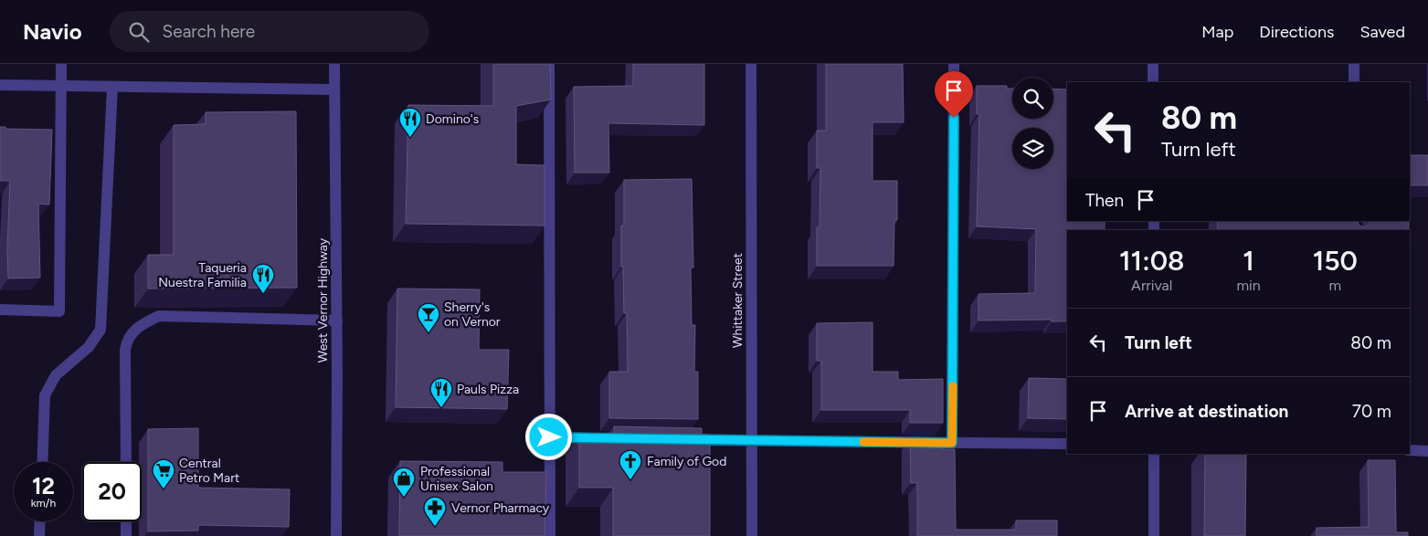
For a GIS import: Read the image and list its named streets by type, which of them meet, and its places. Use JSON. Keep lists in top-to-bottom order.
{
  "streets": {
    "street": ["West Vernor Highway", "Whittaker Street"]
  },
  "places": {
    "restaurant": ["Domino's", "Taqueria Nuestra Familia", "Pauls Pizza"],
    "bar": ["Sherry's on Vernor"],
    "church": ["Family of God"],
    "supermarket": ["Central Petro Mart"],
    "shop": ["Professional Unisex Salon"],
    "pharmacy": ["Vernor Pharmacy"]
  },
  "page": {
    "header": "Navio",
    "search": "Search here",
    "nav": ["Map", "Directions", "Saved"],
    "turn": ["80 m", "Turn left"],
    "then": "Then",
    "eta": [
      "11:08",
      "Arrival",
      "1",
      "min",
      "150",
      "m"
    ],
    "list": [
      {
        "name": "Turn left",
        "value": "80 m"
      },
      {
        "name": "Arrive at destination",
        "value": "70 m"
      }
    ],
    "speed": "12 km/h",
    "limit": "20"
  }
}
